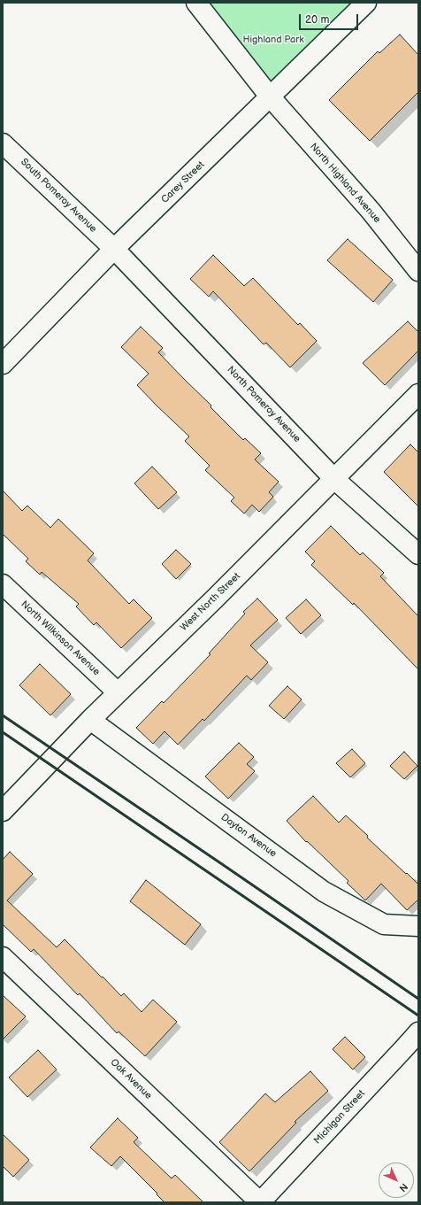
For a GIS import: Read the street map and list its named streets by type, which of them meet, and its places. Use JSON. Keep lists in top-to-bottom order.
{
  "streets": {
    "street": [
      "Carey Street",
      "North Highland Avenue",
      "South Pomeroy Avenue",
      "North Pomeroy Avenue",
      "West North Street",
      "North Wilkinson Avenue",
      "Dayton Avenue",
      "Oak Avenue",
      "Michigan Street"
    ]
  },
  "crossings": [
    ["Carey Street", "North Highland Avenue"],
    ["Carey Street", "South Pomeroy Avenue"],
    ["Carey Street", "North Pomeroy Avenue"],
    ["South Pomeroy Avenue", "North Pomeroy Avenue"],
    ["North Pomeroy Avenue", "West North Street"],
    ["West North Street", "North Wilkinson Avenue"],
    ["West North Street", "Dayton Avenue"],
    ["Oak Avenue", "Michigan Street"]
  ],
  "parks": ["Highland Park"],
  "scale_bar": "20 m",
  "north": "bottom right"
}
